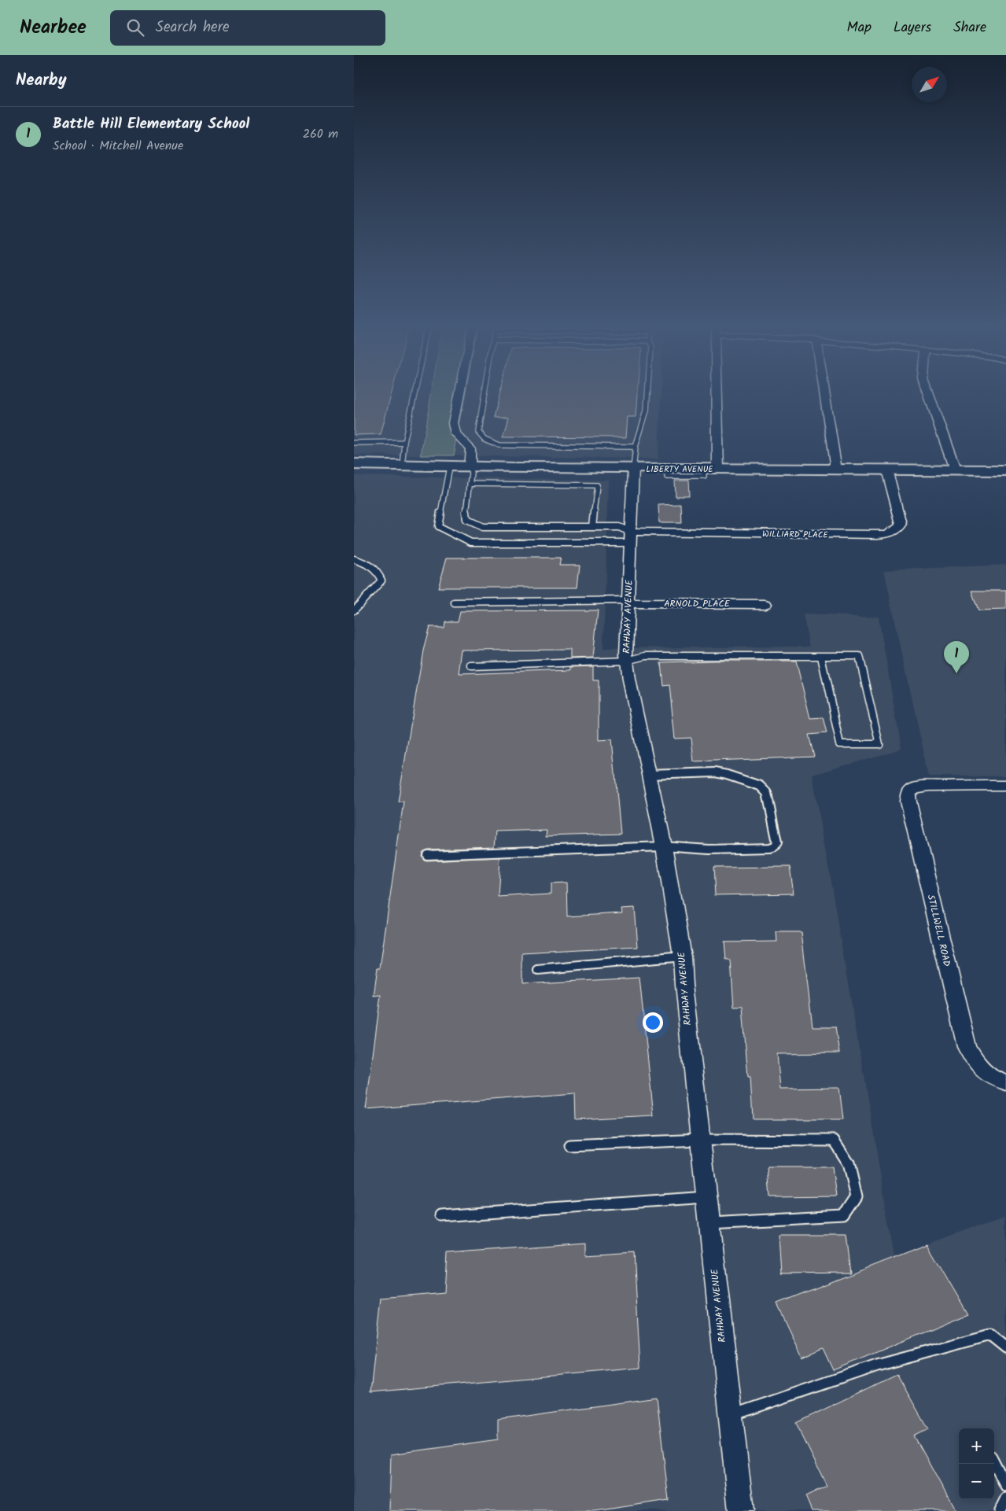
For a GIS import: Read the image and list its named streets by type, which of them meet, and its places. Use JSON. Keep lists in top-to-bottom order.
{
  "streets": {
    "street": [
      "LIBERTY AVENUE",
      "WILLIARD PLACE",
      "ARNOLD PLACE",
      "RAHWAY AVENUE",
      "STILLWELL ROAD"
    ]
  },
  "crossings": [
    ["LIBERTY AVENUE", "WILLIARD PLACE"],
    ["LIBERTY AVENUE", "RAHWAY AVENUE"],
    ["WILLIARD PLACE", "RAHWAY AVENUE"],
    ["ARNOLD PLACE", "RAHWAY AVENUE"]
  ],
  "north": "top right",
  "page": {
    "header": "Nearbee",
    "search": "Search here",
    "nav": ["Map", "Layers", "Share"],
    "heading": "Nearby",
    "list": [
      {
        "mark": "1",
        "name": "Battle Hill Elementary School",
        "note": "School · Mitchell Avenue",
        "value": "260 m"
      }
    ],
    "pins": "1",
    "map_buttons": ["+", "−"]
  }
}
